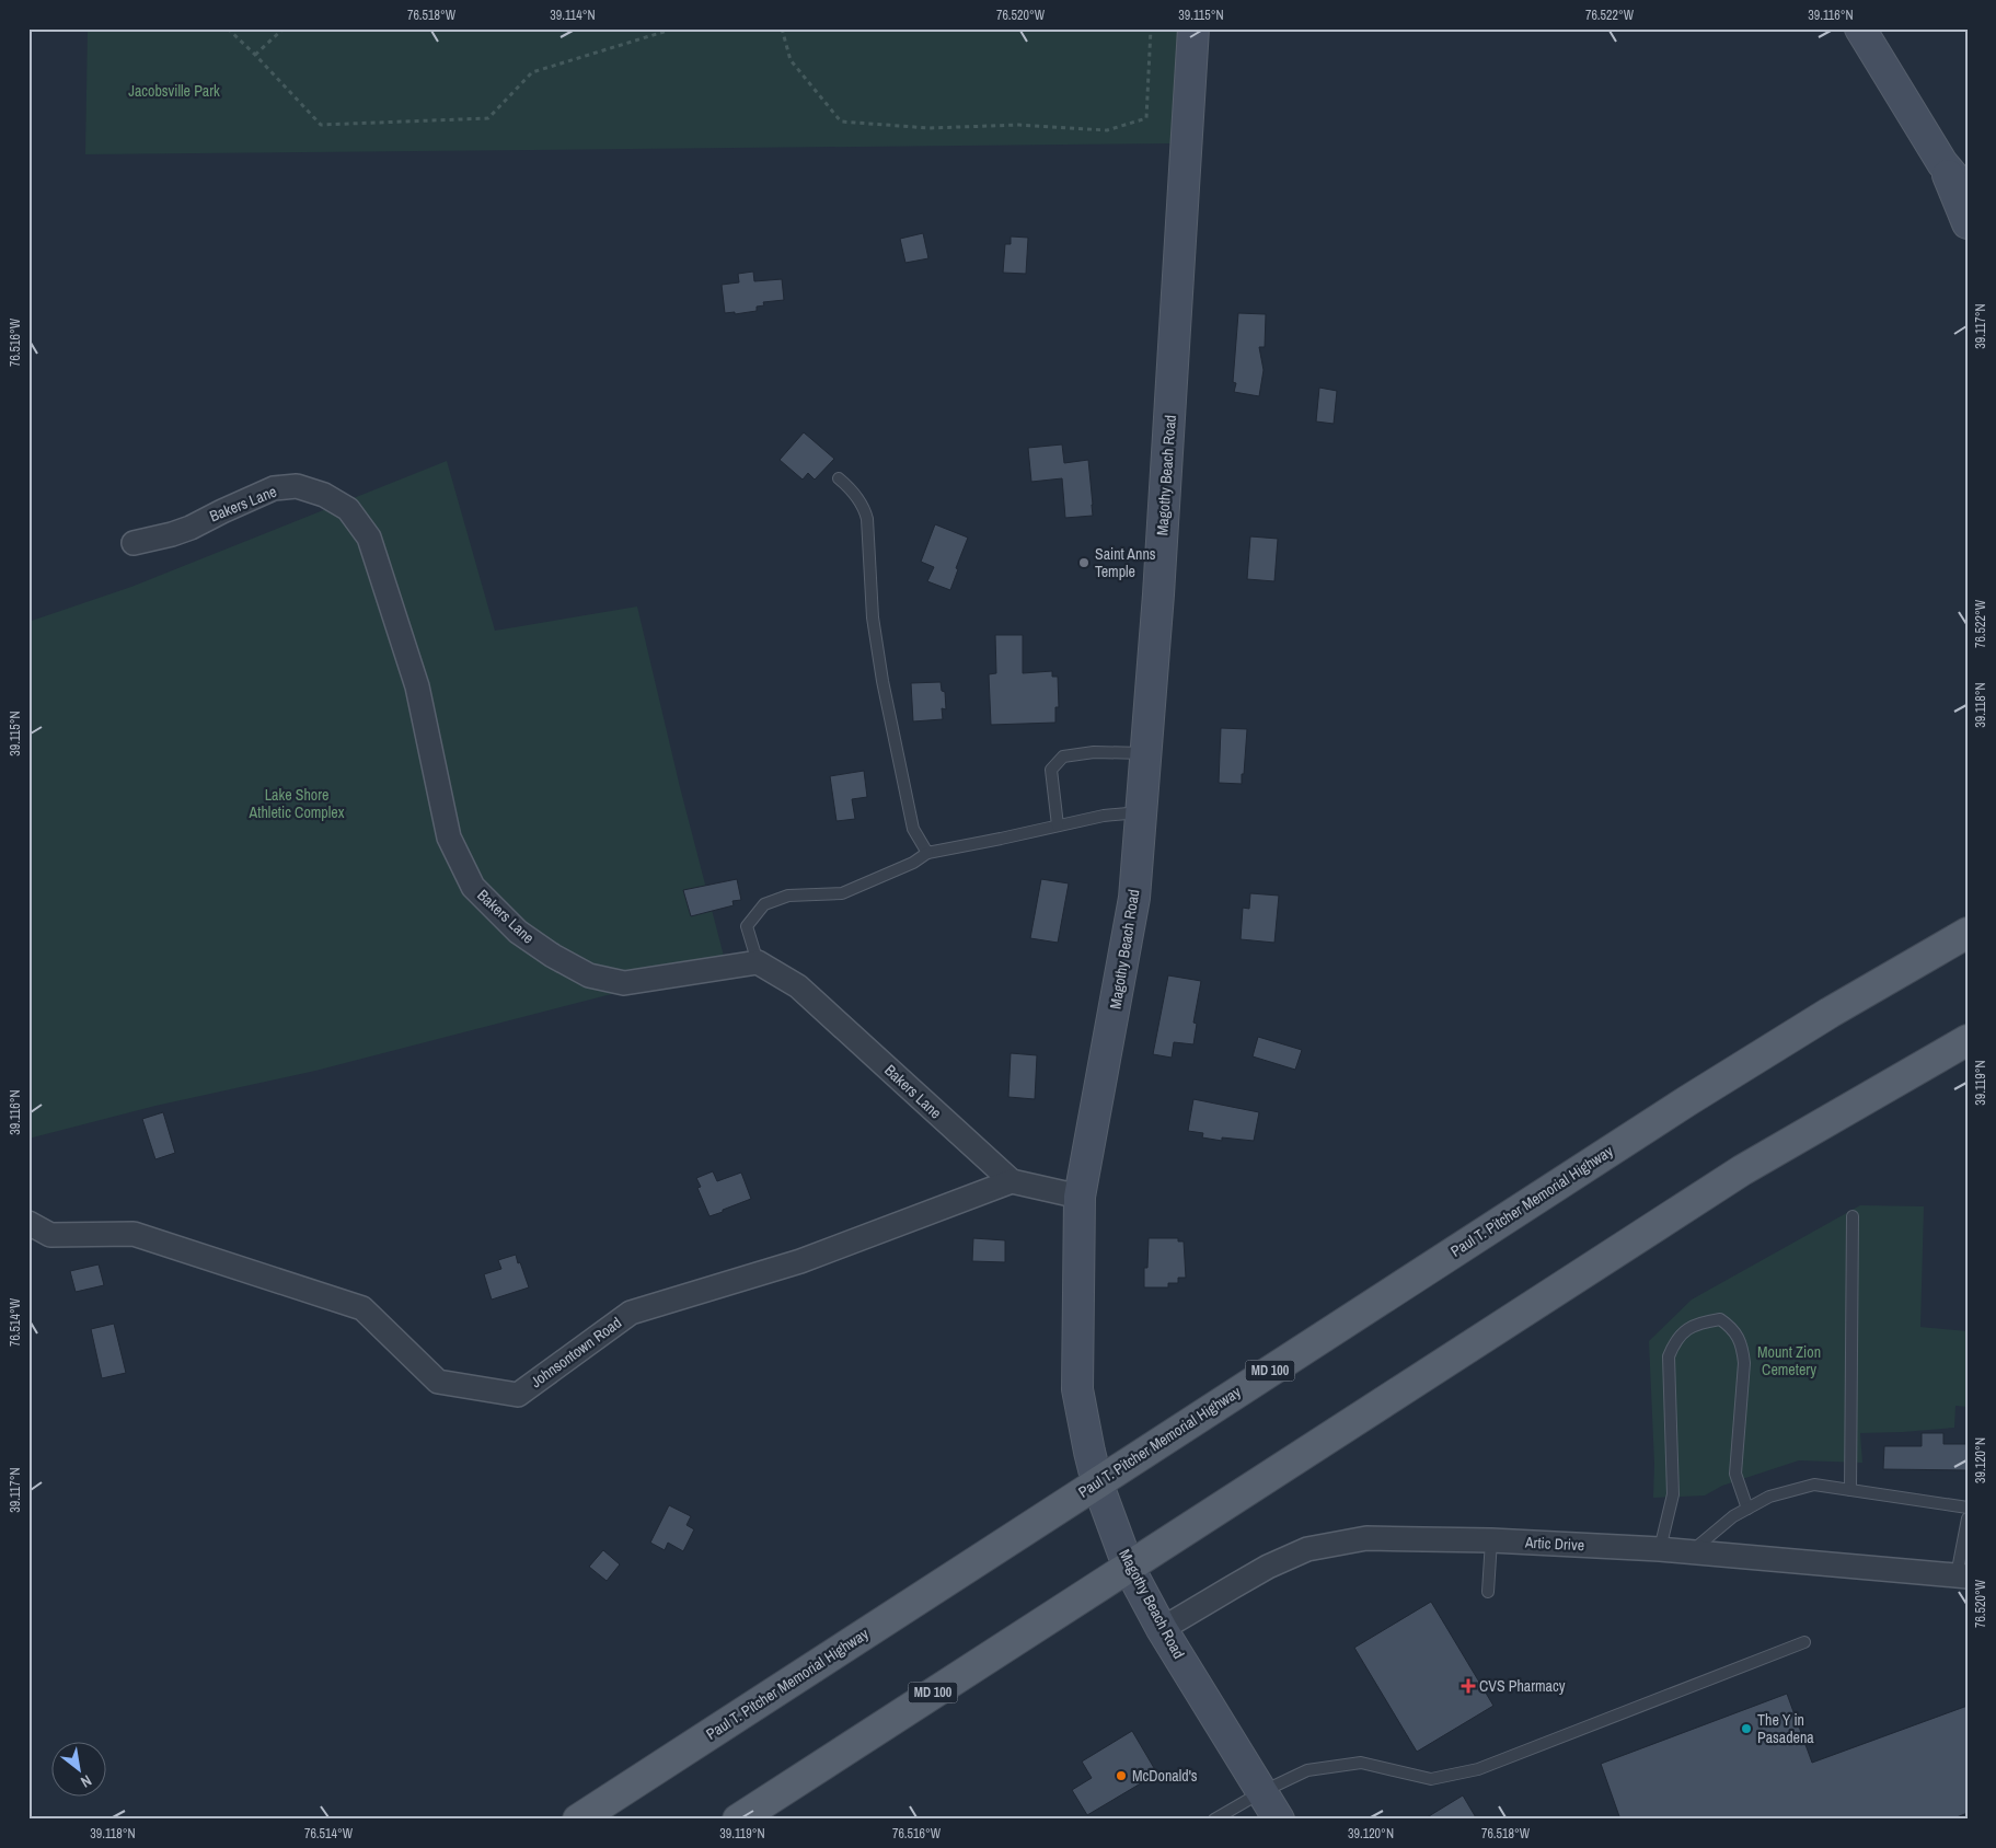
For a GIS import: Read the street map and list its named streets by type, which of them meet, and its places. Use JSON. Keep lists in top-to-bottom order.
{
  "streets": {
    "main road": ["Paul T. Pitcher Memorial Highway", "MD 100"],
    "street": [
      "Magothy Beach Road",
      "Bakers Lane",
      "Johnsontown Road",
      "Artic Drive"
    ]
  },
  "crossings": [
    ["Magothy Beach Road", "Paul T. Pitcher Memorial Highway"],
    ["Magothy Beach Road", "MD 100"],
    ["Magothy Beach Road", "Artic Drive"],
    ["Bakers Lane", "Johnsontown Road"]
  ],
  "parks": ["Jacobsville Park", "Lake Shore Athletic Complex", "Mount Zion Cemetery"],
  "places": {
    "other": ["Saint Anns Temple", "The Y in Pasadena", "McDonald's"],
    "health": ["CVS Pharmacy"]
  },
  "north": "bottom right",
  "coordinates": [
    "76.518°W",
    "39.114°N",
    "76.520°W",
    "39.115°N",
    "76.522°W",
    "39.116°N",
    "39.117°N",
    "76.516°W",
    "39.118°N",
    "39.119°N",
    "76.514°W",
    "39.120°N"
  ]
}
